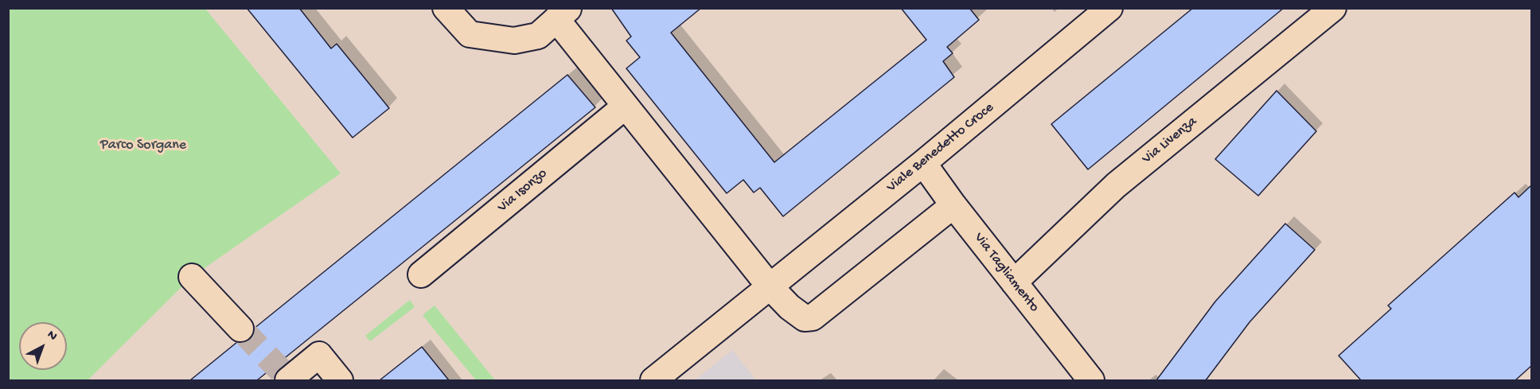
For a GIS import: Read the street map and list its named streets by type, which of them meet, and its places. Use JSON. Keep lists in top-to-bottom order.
{
  "streets": {
    "street": [
      "Via Livenza",
      "Viale Benedetto Croce",
      "Via Isonzo",
      "Via Tagliamento"
    ]
  },
  "crossings": [
    ["Via Livenza", "Via Tagliamento"],
    ["Viale Benedetto Croce", "Via Tagliamento"]
  ],
  "parks": ["Parco Sorgane"],
  "north": "top right"
}
